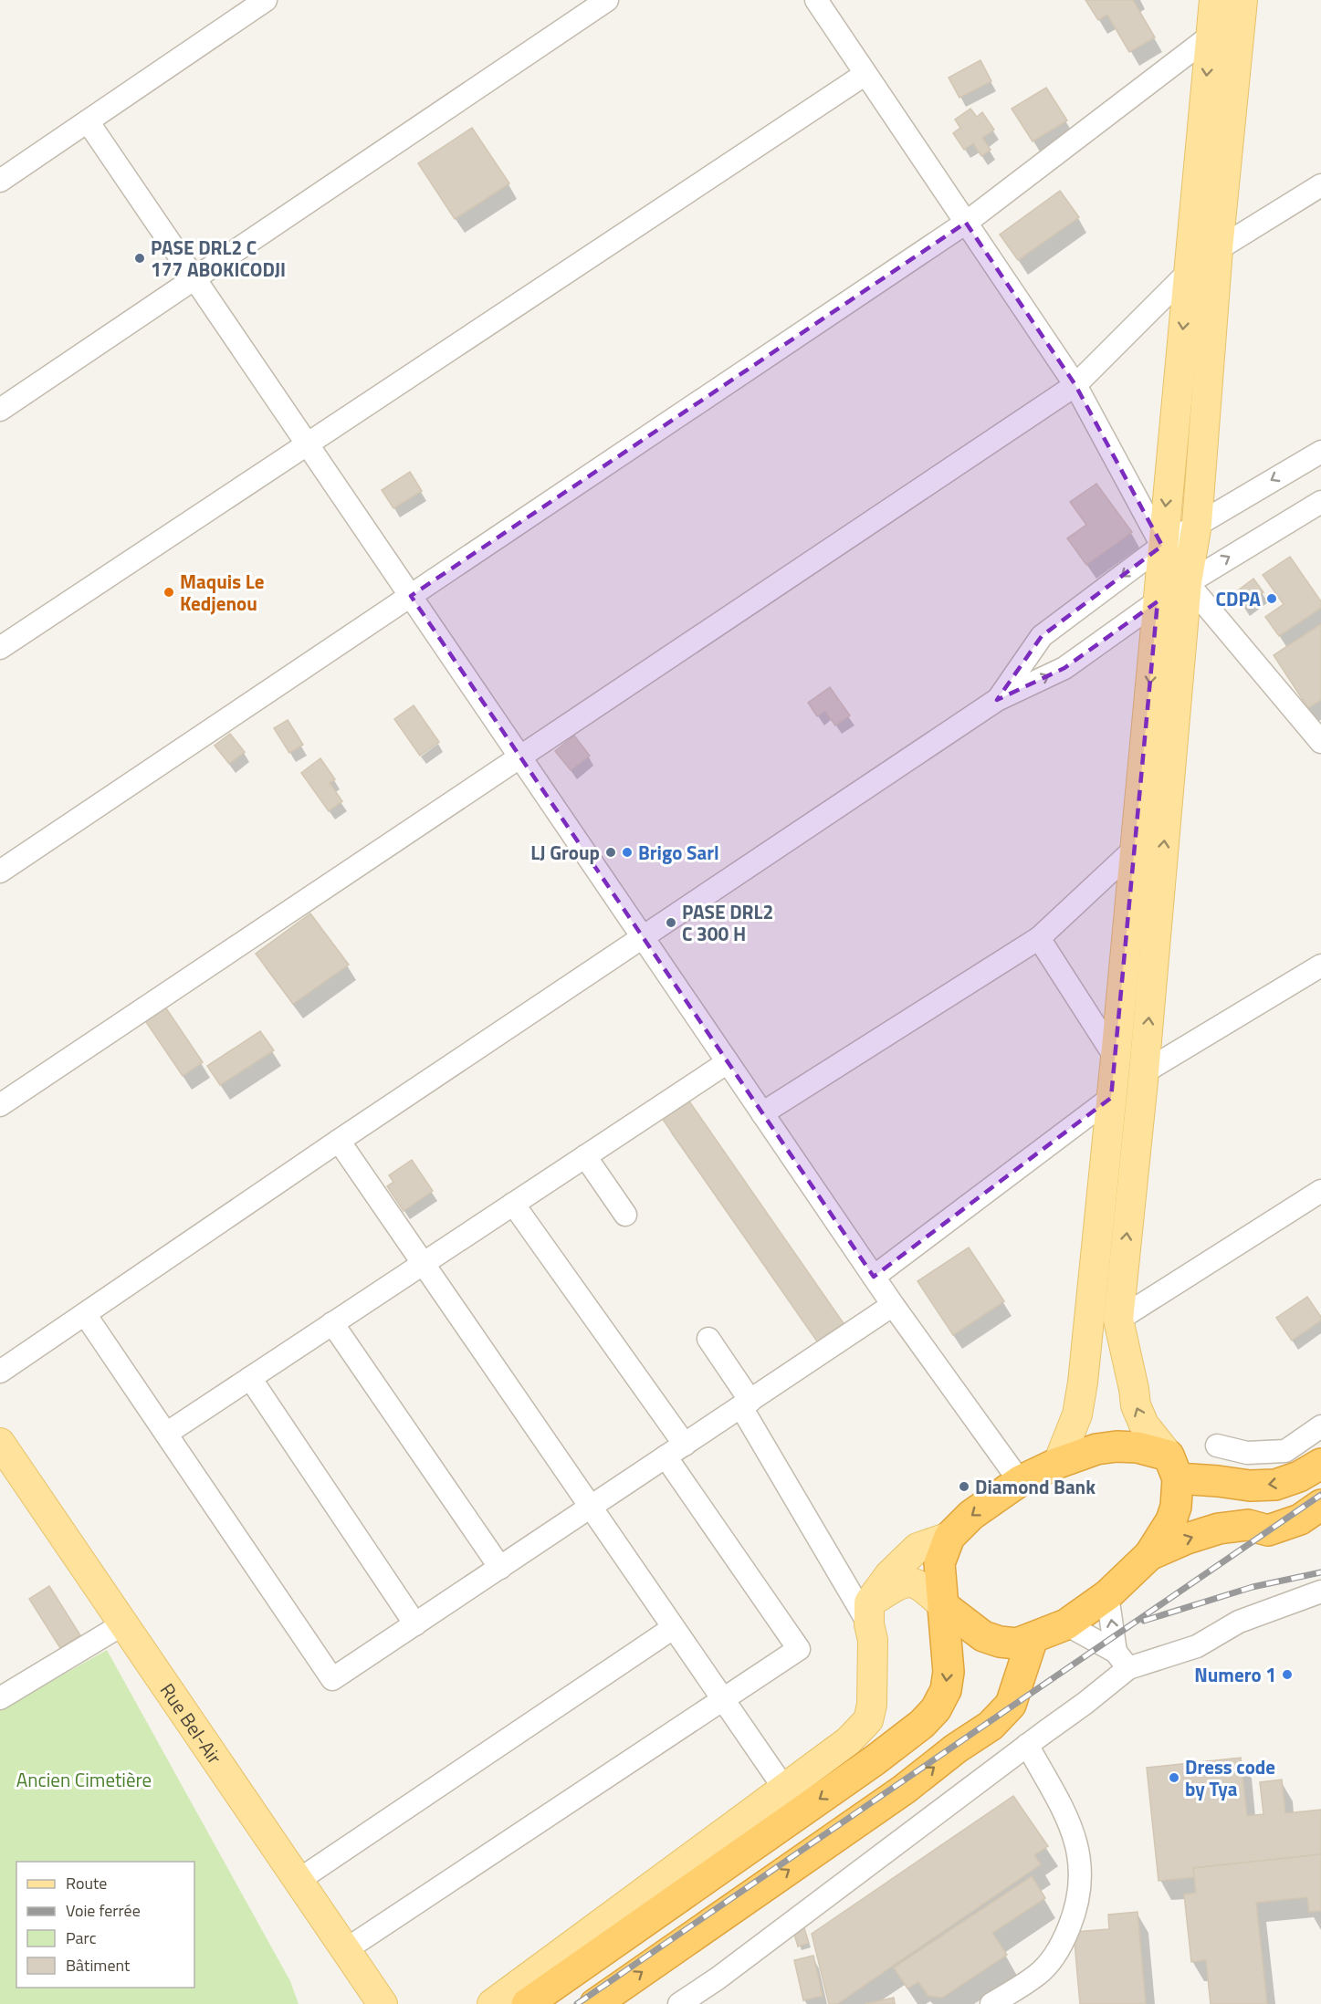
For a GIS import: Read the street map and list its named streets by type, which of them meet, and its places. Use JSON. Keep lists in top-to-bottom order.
{
  "streets": {
    "main road": ["Rue Bel-Air"]
  },
  "parks": ["Ancien Cimetière"],
  "places": [
    "PASE DRL2 C 177 ABOKICODJI",
    "Maquis Le Kedjenou",
    "CDPA",
    "LJ Group",
    "Brigo Sarl",
    "PASE DRL2 C 300 H",
    "Diamond Bank",
    "Numero 1",
    "Dress code by Tya"
  ],
  "legend": [
    "Route",
    "Voie ferrée",
    "Parc",
    "Bâtiment"
  ]
}
